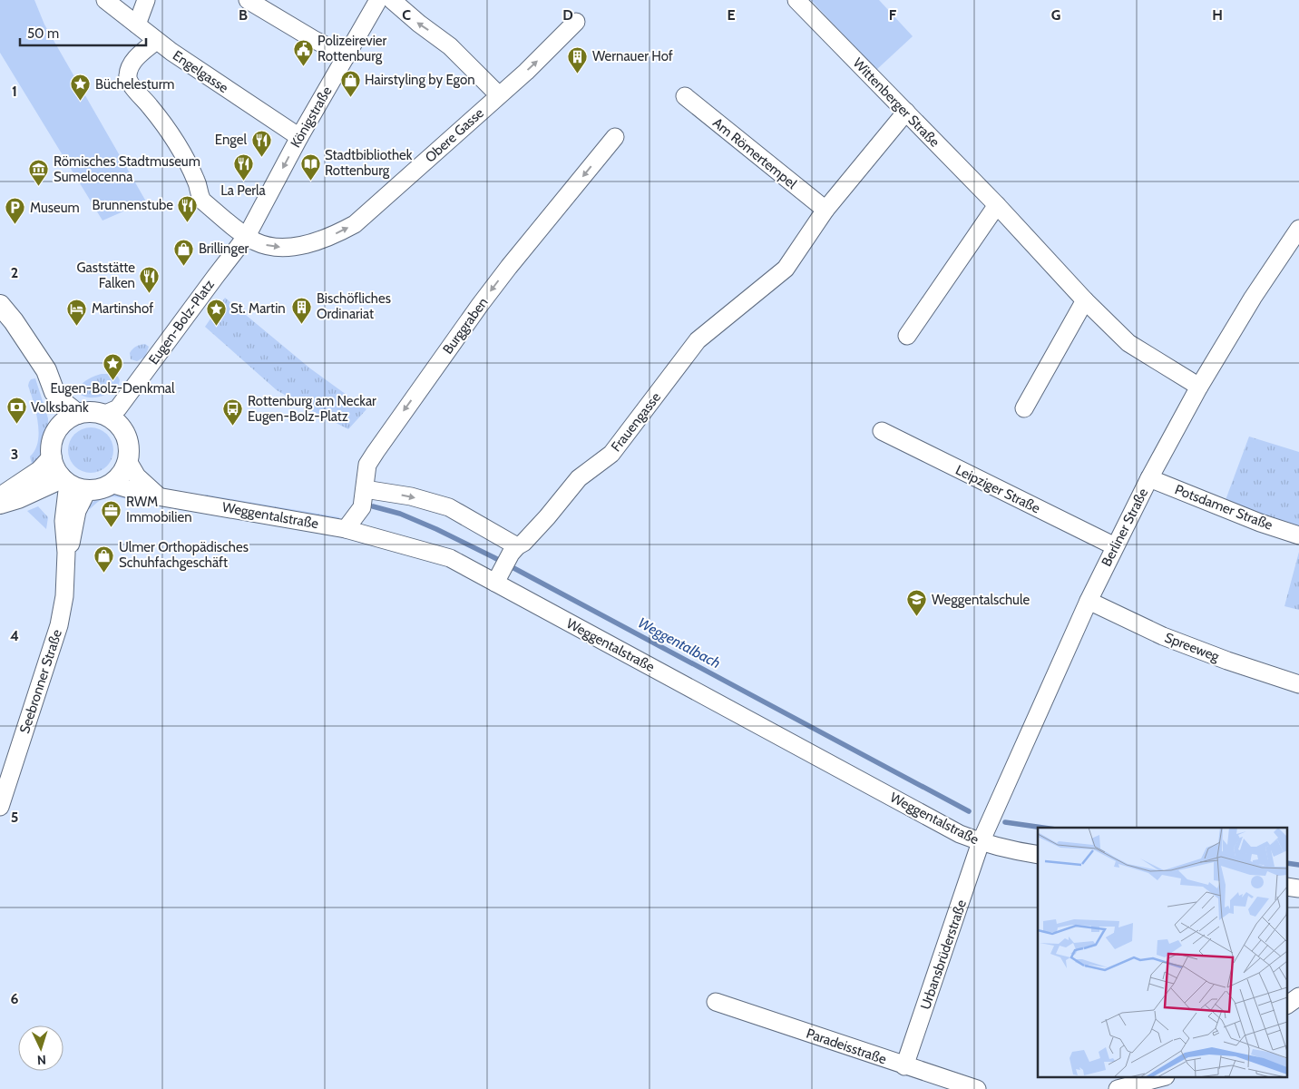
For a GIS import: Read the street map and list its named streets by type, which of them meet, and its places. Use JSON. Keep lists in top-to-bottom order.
{
  "streets": {
    "street": [
      "Engelgasse",
      "Wittenberger Straße",
      "Königstraße",
      "Obere Gasse",
      "Am Römertempel",
      "Eugen-Bolz-Platz",
      "Burggraben",
      "Frauengasse",
      "Leipziger Straße",
      "Potsdamer Straße",
      "Weggentalstraße",
      "Berliner Straße",
      "Spreeweg",
      "Seebronner Straße",
      "Urbansbrüderstraße",
      "Paradeisstraße"
    ]
  },
  "crossings": [
    ["Engelgasse", "Königstraße"],
    ["Engelgasse", "Obere Gasse"],
    ["Wittenberger Straße", "Berliner Straße"],
    ["Königstraße", "Obere Gasse"],
    ["Königstraße", "Eugen-Bolz-Platz"],
    ["Obere Gasse", "Eugen-Bolz-Platz"],
    ["Am Römertempel", "Frauengasse"],
    ["Eugen-Bolz-Platz", "Weggentalstraße"],
    ["Eugen-Bolz-Platz", "Seebronner Straße"],
    ["Burggraben", "Weggentalstraße"],
    ["Frauengasse", "Weggentalstraße"],
    ["Leipziger Straße", "Berliner Straße"],
    ["Potsdamer Straße", "Berliner Straße"],
    ["Weggentalstraße", "Berliner Straße"],
    ["Weggentalstraße", "Seebronner Straße"],
    ["Weggentalstraße", "Urbansbrüderstraße"],
    ["Berliner Straße", "Spreeweg"],
    ["Berliner Straße", "Urbansbrüderstraße"],
    ["Urbansbrüderstraße", "Paradeisstraße"]
  ],
  "one_way": ["Königstraße", "Obere Gasse", "Burggraben"],
  "water": ["Weggentalbach"],
  "places": {
    "public building": ["Polizeirevier Rottenburg"],
    "building": ["Wernauer Hof", "Bischöfliches Ordinariat"],
    "shop": ["Hairstyling by Egon", "Brillinger", "Ulmer Orthopädisches Schuhfachgeschäft"],
    "place": ["Büchelesturm", "St. Martin", "Eugen-Bolz-Denkmal"],
    "restaurant": [
      "Engel",
      "La Perla",
      "Brunnenstube",
      "Gaststätte Falken"
    ],
    "library": ["Stadtbibliothek Rottenburg"],
    "museum": ["Römisches Stadtmuseum Sumelocenna"],
    "parking": ["Museum"],
    "hotel": ["Martinshof"],
    "bank": ["Volksbank"],
    "bus stop": ["Rottenburg am Neckar Eugen-Bolz-Platz"],
    "office": ["RWM Immobilien"],
    "school or university": ["Weggentalschule"]
  },
  "scale_bar": "50 m",
  "north": "bottom",
  "grid": {
    "columns": [
      "B",
      "C",
      "D",
      "E",
      "F",
      "G",
      "H"
    ],
    "rows": [
      "1",
      "2",
      "3",
      "4",
      "5",
      "6"
    ]
  }
}
